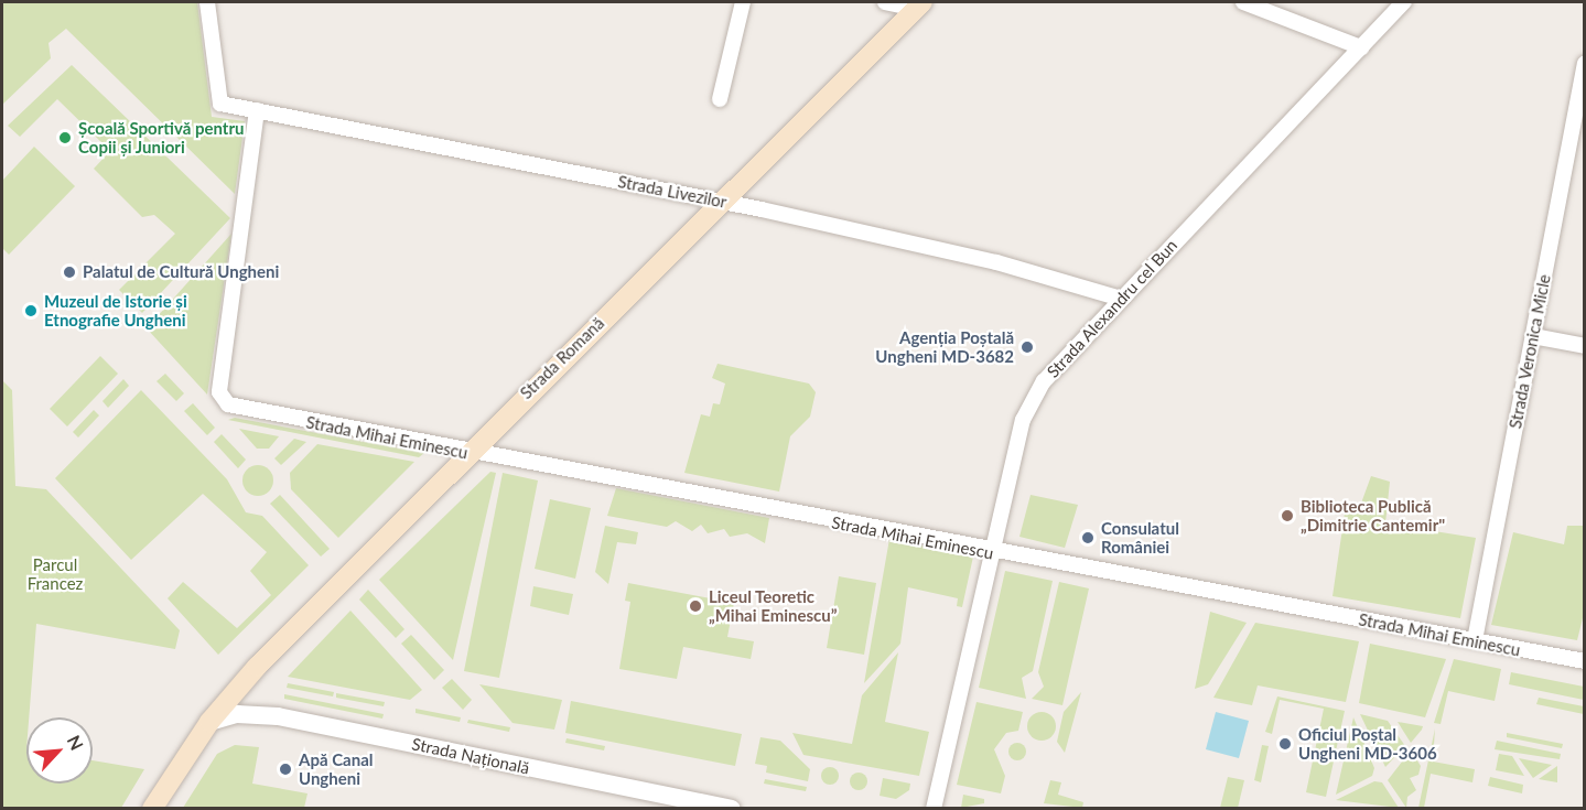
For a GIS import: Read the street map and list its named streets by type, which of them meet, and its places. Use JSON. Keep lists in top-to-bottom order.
{
  "streets": {
    "main road": ["Strada Romană"],
    "street": [
      "Strada Livezilor",
      "Strada Alexandru cel Bun",
      "Strada Veronica Micle",
      "Strada Mihai Eminescu",
      "Strada Națională"
    ]
  },
  "crossings": [
    ["Strada Livezilor", "Strada Alexandru cel Bun"],
    ["Strada Livezilor", "Strada Romană"],
    ["Strada Livezilor", "Strada Mihai Eminescu"],
    ["Strada Alexandru cel Bun", "Strada Mihai Eminescu"],
    ["Strada Veronica Micle", "Strada Mihai Eminescu"],
    ["Strada Romană", "Strada Mihai Eminescu"],
    ["Strada Romană", "Strada Națională"]
  ],
  "parks": ["Parcul Francez"],
  "places": [
    "Școală Sportivă pentru Copii și Juniori",
    "Palatul de Cultură Ungheni",
    "Muzeul de Istorie și Etnografie Ungheni",
    "Agenția Poștală Ungheni MD-3682",
    "Biblioteca Publică „Dimitrie Cantemir\"",
    "Consulatul României",
    "Liceul Teoretic „Mihai Eminescu”",
    "Oficiul Poștal Ungheni MD-3606",
    "Apă Canal Ungheni"
  ],
  "north": "top right"
}
